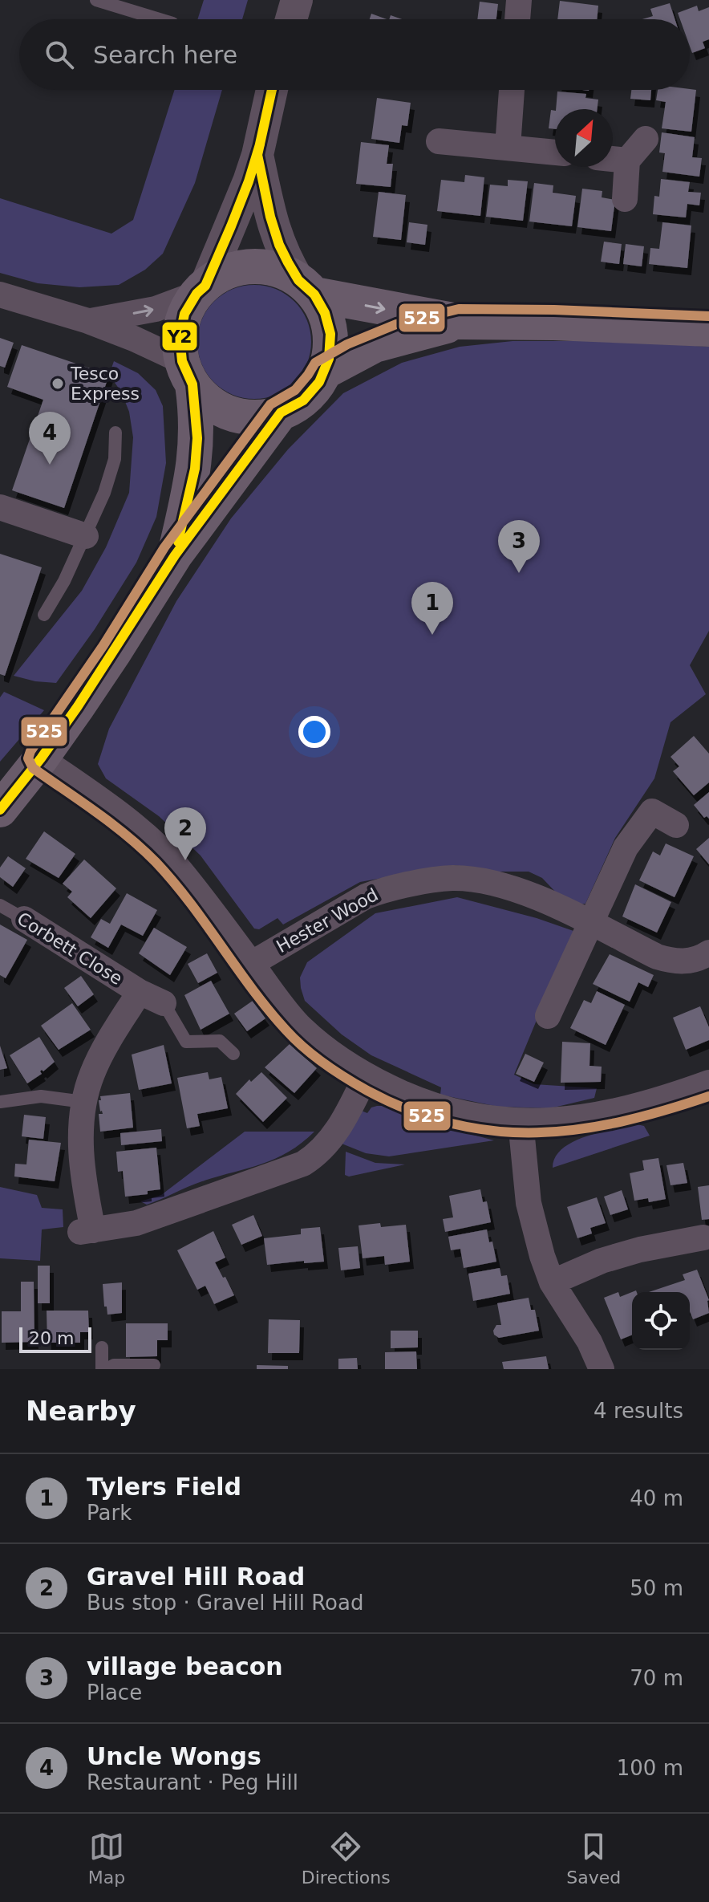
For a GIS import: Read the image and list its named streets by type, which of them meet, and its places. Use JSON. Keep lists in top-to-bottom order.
{
  "streets": {
    "street": ["Hester Wood", "Corbett Close"]
  },
  "places": ["Tesco Express"],
  "lines": ["transit line Y2", "transit line 525"],
  "scale_bar": "20 m",
  "north": "top right",
  "page": {
    "search": "Search here",
    "pins": [
      "4",
      "3",
      "1",
      "2"
    ],
    "scale": "20 m",
    "heading": ["Nearby", "4 results"],
    "list": [
      {
        "mark": "1",
        "name": "Tylers Field",
        "note": "Park",
        "value": "40 m"
      },
      {
        "mark": "2",
        "name": "Gravel Hill Road",
        "note": "Bus stop · Gravel Hill Road",
        "value": "50 m"
      },
      {
        "mark": "3",
        "name": "village beacon",
        "note": "Place",
        "value": "70 m"
      },
      {
        "mark": "4",
        "name": "Uncle Wongs",
        "note": "Restaurant · Peg Hill",
        "value": "100 m"
      }
    ],
    "nav": ["Map", "Directions", "Saved"]
  }
}
